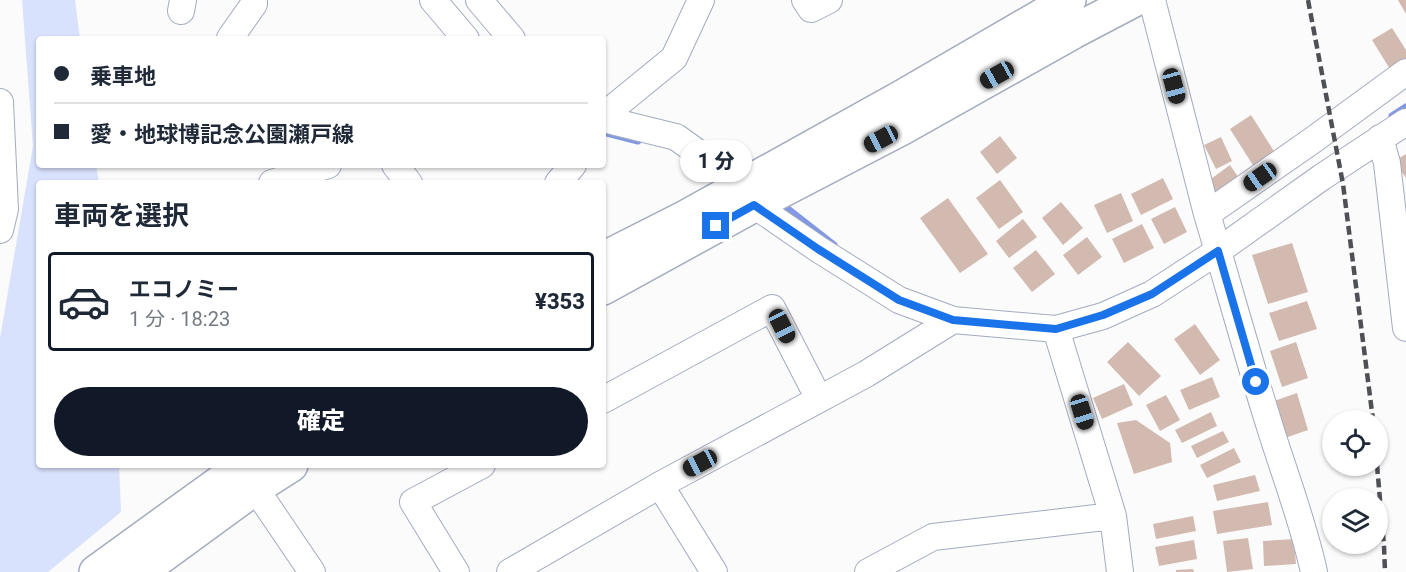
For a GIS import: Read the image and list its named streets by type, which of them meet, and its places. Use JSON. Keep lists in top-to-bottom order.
{
  "page": {
    "banner": ["乗車地", "愛・地球博記念公園瀬戸線"],
    "bubble": "1 分",
    "heading": "車両を選択",
    "list": [
      {
        "name": "エコノミー",
        "note": "1 分 · 18:23",
        "value": "¥353"
      }
    ],
    "buttons": "確定"
  }
}
